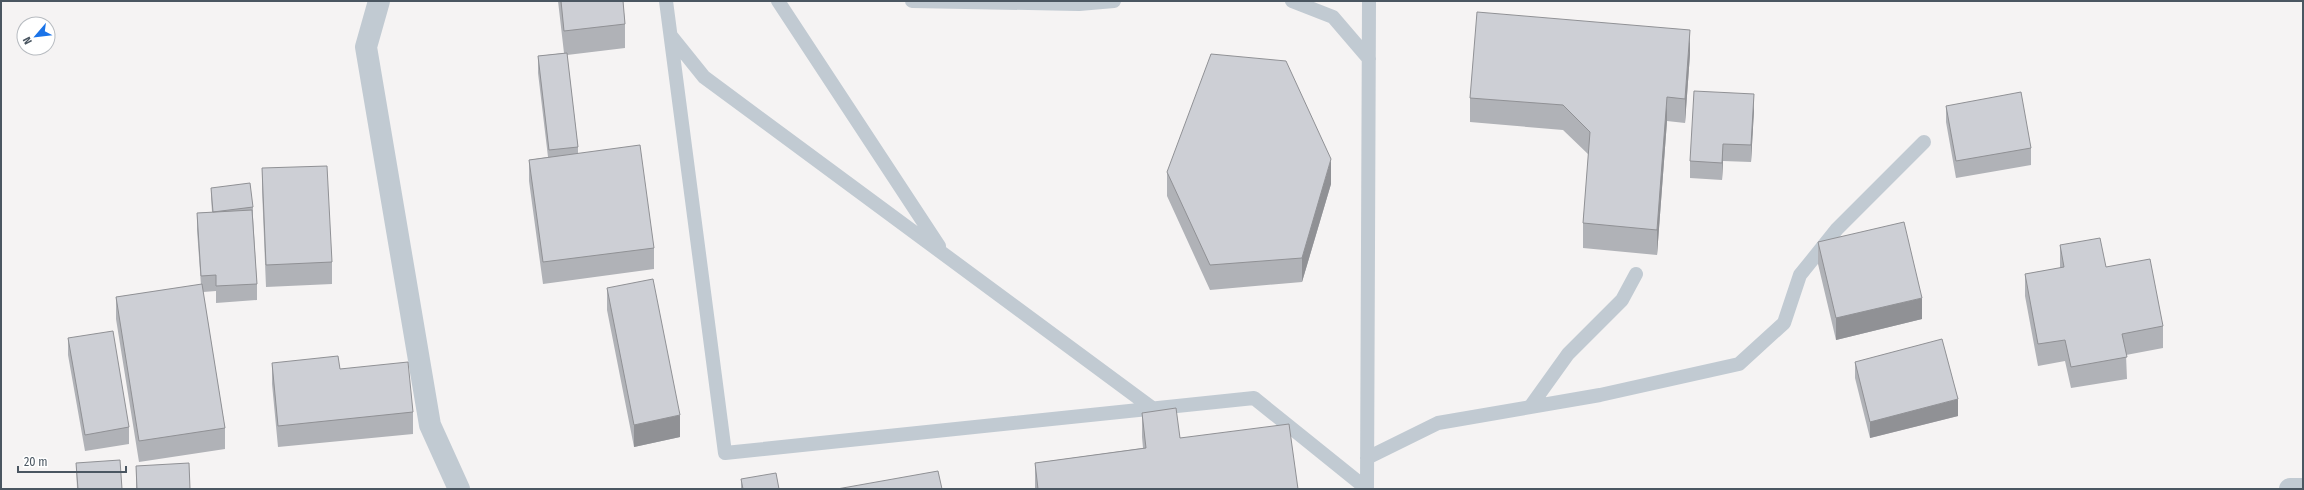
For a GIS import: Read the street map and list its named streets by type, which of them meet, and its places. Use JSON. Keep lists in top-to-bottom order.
{
  "scale_bar": "20 m",
  "north": "bottom left"
}
